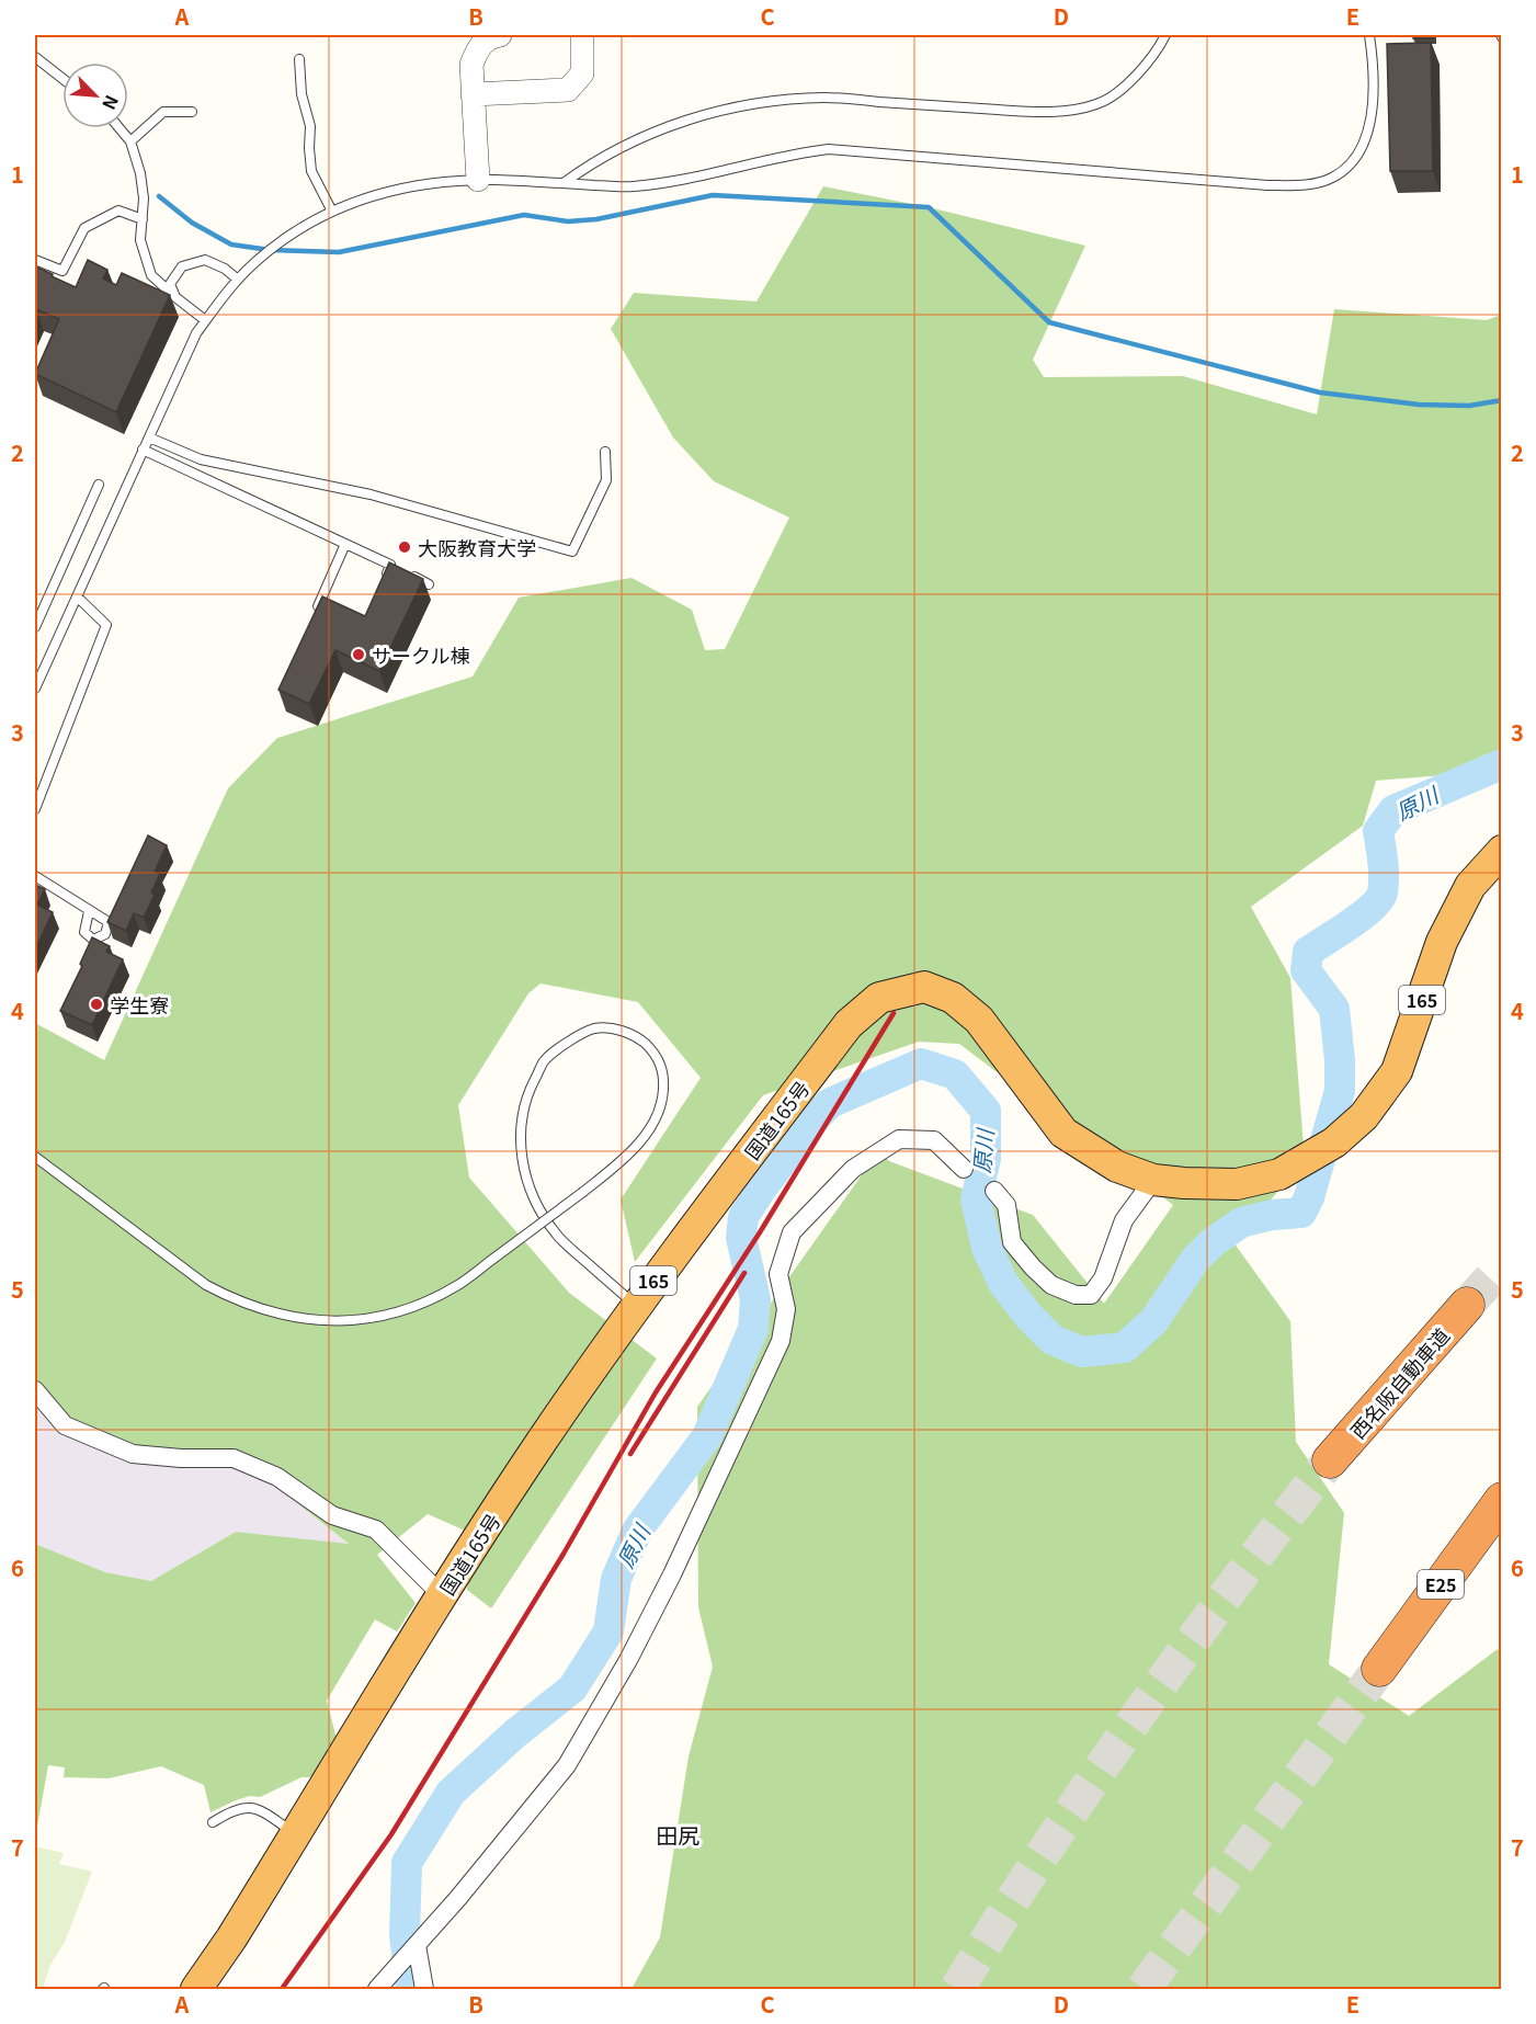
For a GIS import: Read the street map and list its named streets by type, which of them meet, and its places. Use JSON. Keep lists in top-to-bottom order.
{
  "streets": {
    "highway": [
      "165",
      "国道165号",
      "西名阪自動車道",
      "E25"
    ]
  },
  "districts": ["田尻"],
  "water": ["原川"],
  "places": ["大阪教育大学", "サークル棟", "学生寮"],
  "north": "bottom right",
  "grid": {
    "columns": [
      "A",
      "B",
      "C",
      "D",
      "E"
    ],
    "rows": [
      "1",
      "2",
      "3",
      "4",
      "5",
      "6",
      "7"
    ]
  }
}
